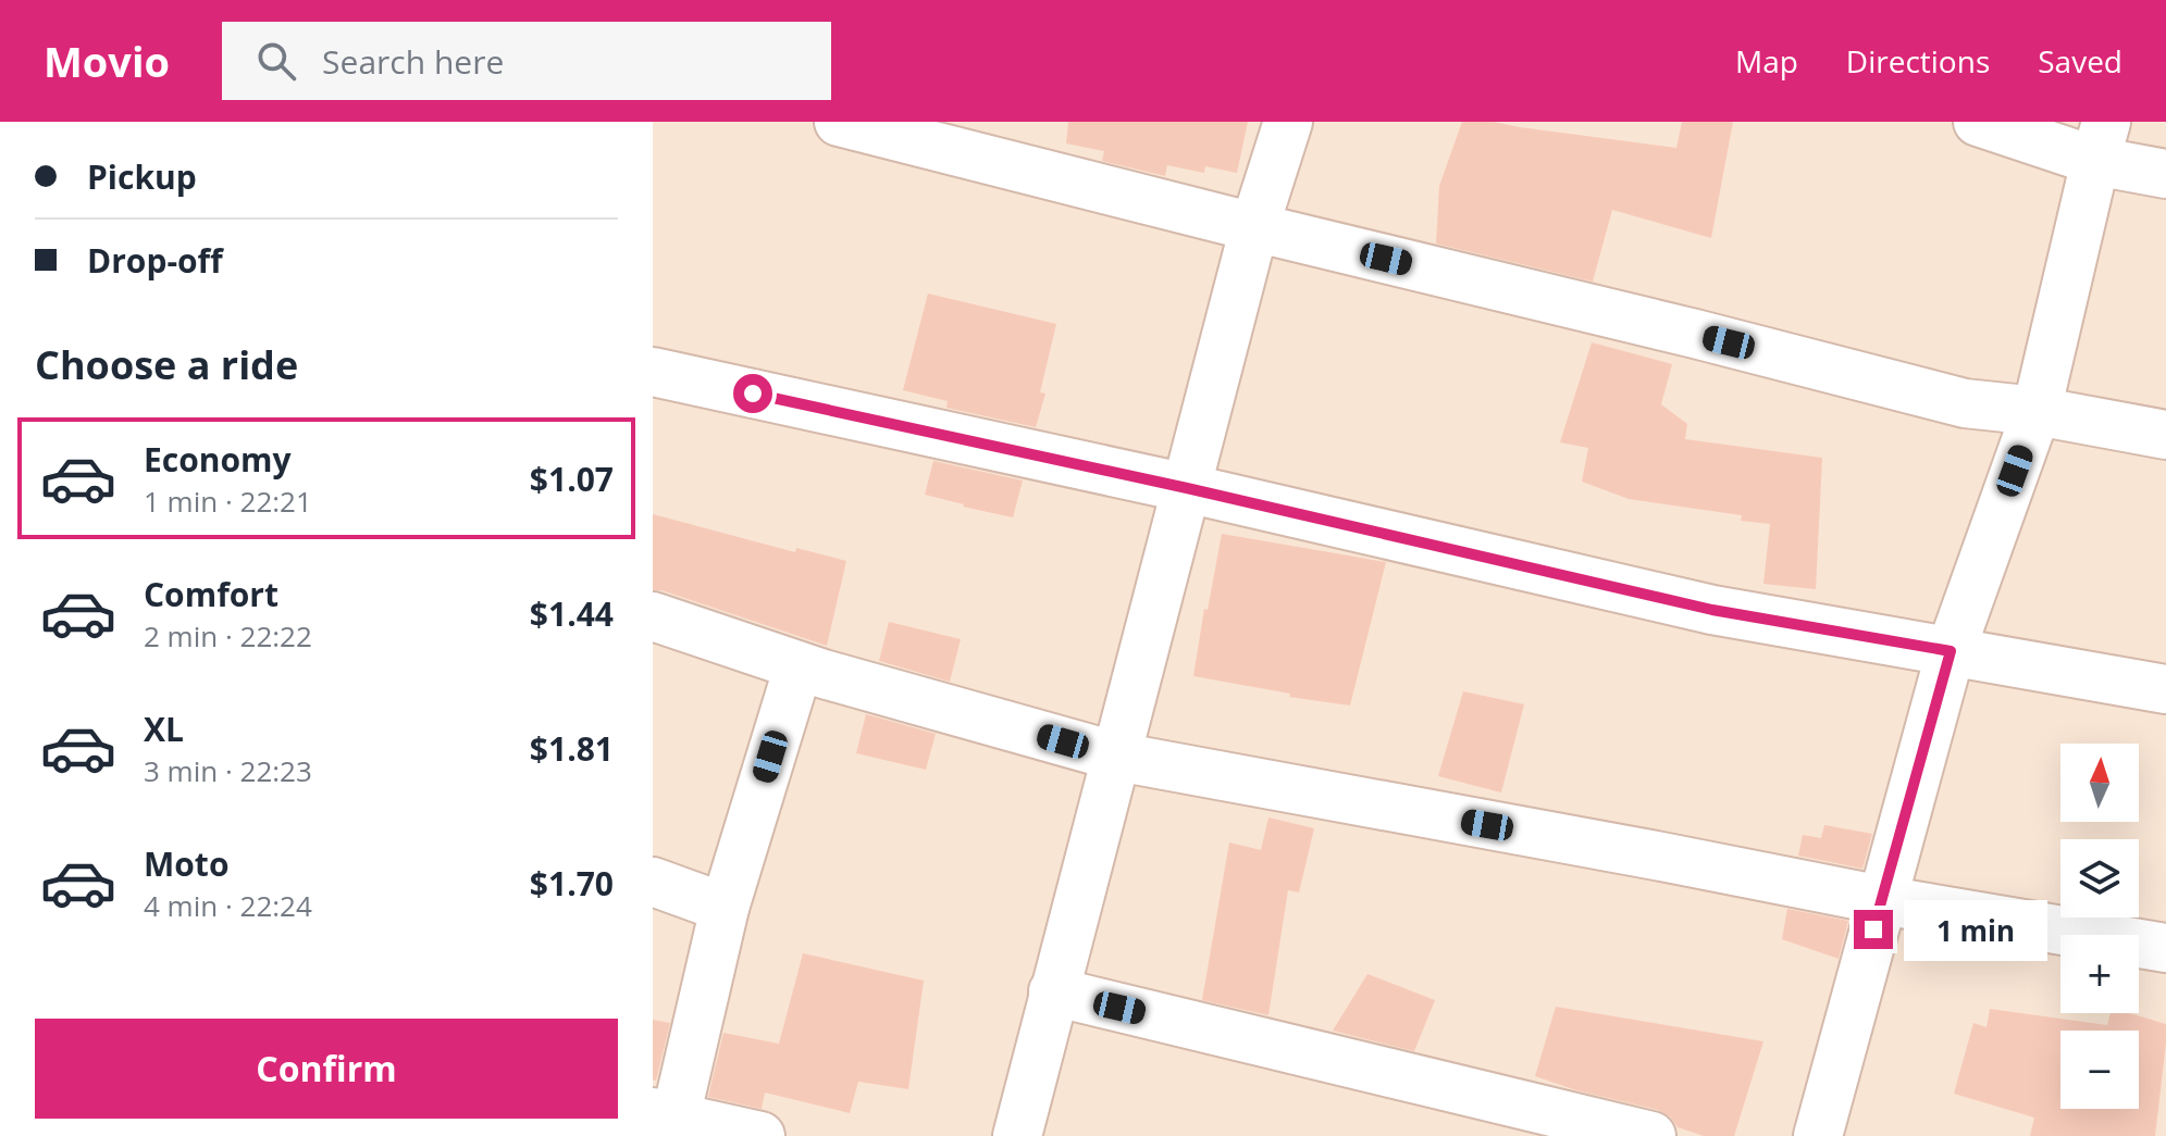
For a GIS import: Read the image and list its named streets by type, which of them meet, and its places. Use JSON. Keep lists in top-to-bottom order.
{
  "north": "top",
  "page": {
    "header": "Movio",
    "search": "Search here",
    "nav": ["Map", "Directions", "Saved"],
    "banner": ["Pickup", "Drop-off"],
    "heading": "Choose a ride",
    "list": [
      {
        "name": "Economy",
        "note": "1 min · 22:21",
        "value": "$1.07"
      },
      {
        "name": "Comfort",
        "note": "2 min · 22:22",
        "value": "$1.44"
      },
      {
        "name": "XL",
        "note": "3 min · 22:23",
        "value": "$1.81"
      },
      {
        "name": "Moto",
        "note": "4 min · 22:24",
        "value": "$1.70"
      }
    ],
    "map_buttons": ["+", "−"],
    "bubble": "1 min",
    "buttons": "Confirm"
  }
}
